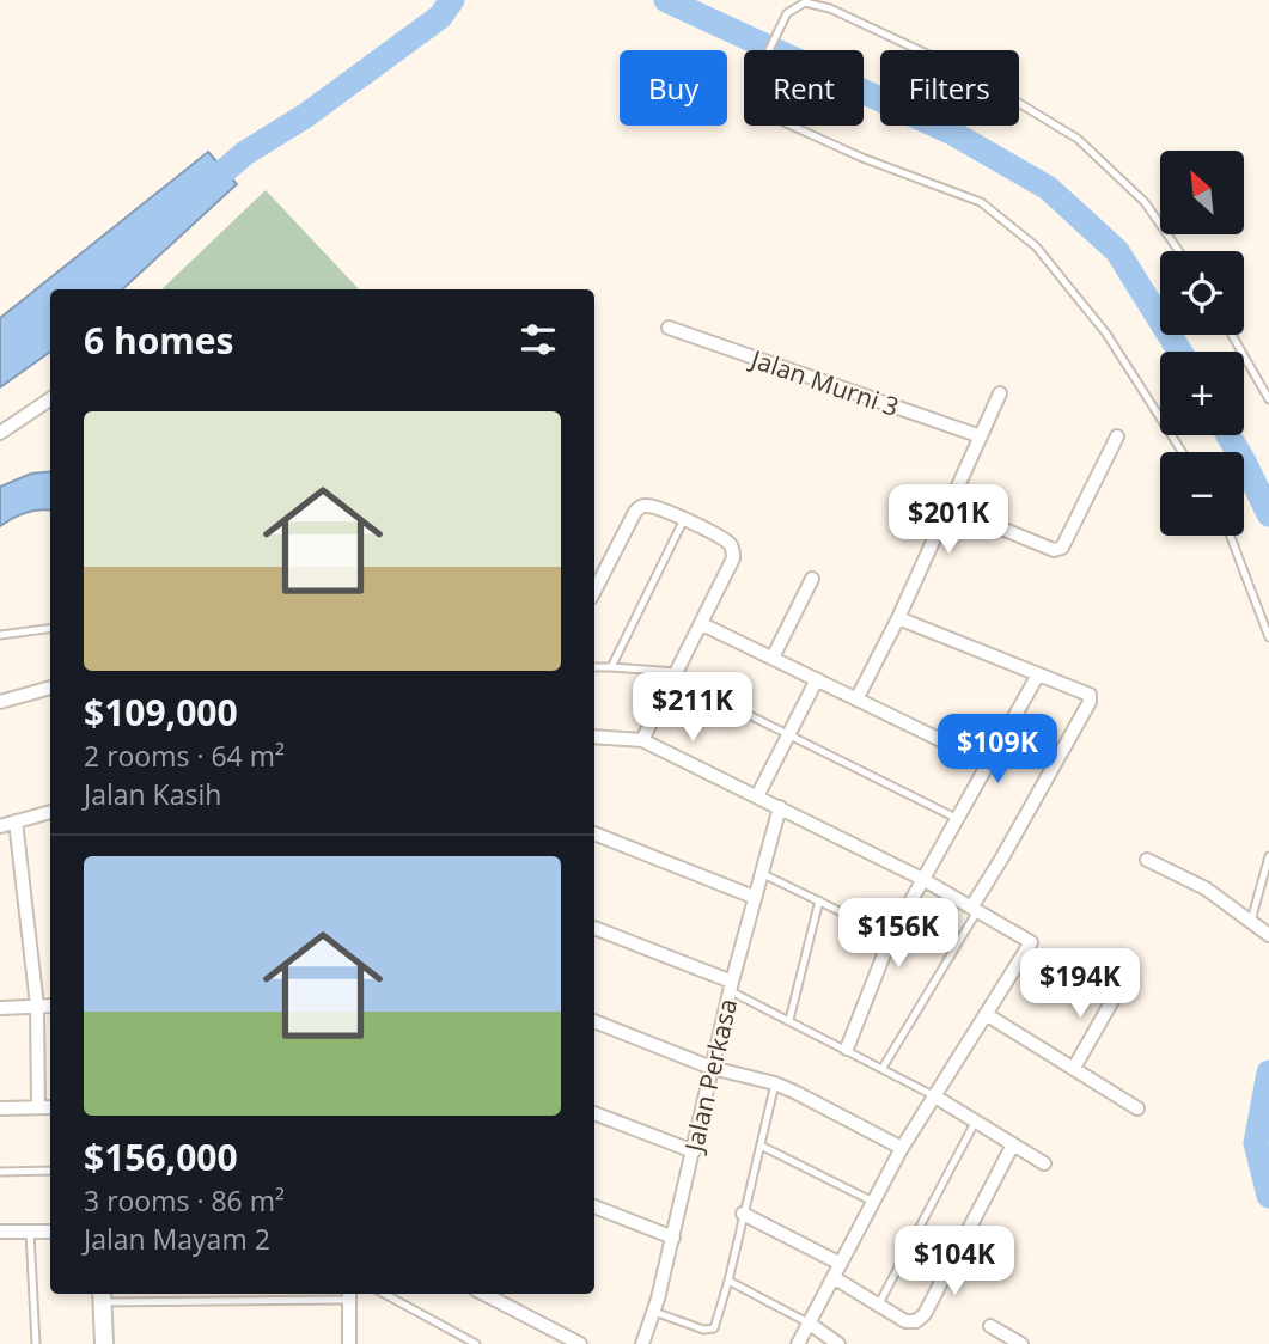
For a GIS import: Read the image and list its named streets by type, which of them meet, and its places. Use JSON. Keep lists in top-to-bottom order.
{
  "streets": {
    "street": ["Jalan Murni 3", "Jalan Perkasa"]
  },
  "north": "top left",
  "page": {
    "chip": ["Buy", "Rent", "Filters"],
    "map_buttons": ["+", "−"],
    "heading": "6 homes",
    "list": [
      {
        "name": "$109,000",
        "note": "2 rooms · 64 m² · Jalan Kasih"
      },
      {
        "name": "$156,000",
        "note": "3 rooms · 86 m² · Jalan Mayam 2"
      }
    ],
    "price": [
      "$201K",
      "$211K",
      "$109K",
      "$156K",
      "$194K",
      "$104K"
    ]
  }
}
